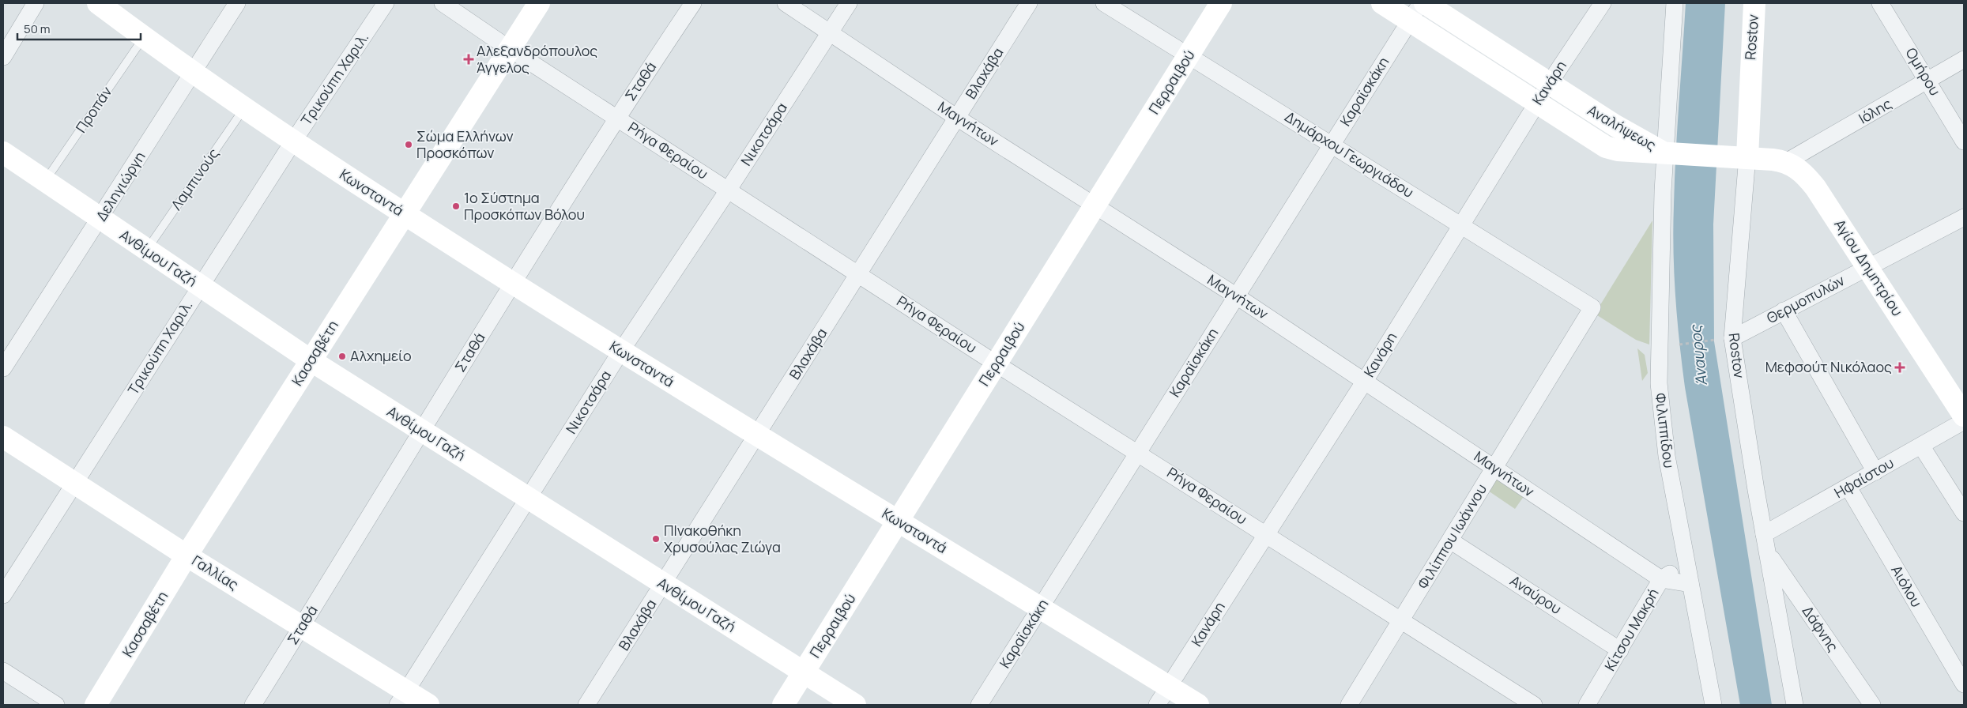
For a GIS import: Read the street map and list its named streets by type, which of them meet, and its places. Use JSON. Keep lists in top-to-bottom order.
{
  "streets": {
    "street": [
      "Rostov",
      "Ομήρου",
      "Βλαχάβα",
      "Τρικούπη Χαριλ.",
      "Σταθά",
      "Περραιβού",
      "Κανάρη",
      "Καραϊσκάκη",
      "Ιόλης",
      "Μαγνήτων",
      "Αναλήψεως",
      "Νικοτσάρα",
      "Ρήγα Φεραίου",
      "Δημάρχου Γεωργιάδου",
      "Δεληγιώργη",
      "Κωνσταντά",
      "Ανθίμου Γαζή",
      "Αγίου Δημητρίου",
      "Θερμοπυλών",
      "Κασσαβέτη",
      "Φιλιππίδου",
      "Ηφαίστου",
      "Φιλίππου Ιωάννου",
      "Γαλλίας",
      "Αιόλου",
      "Αναύρου",
      "Δάφνης",
      "Κίτσου Μακρή"
    ],
    "lane": ["Προπάν", "Λαμπινούς"]
  },
  "crossings": [
    ["Rostov", "Αγίου Δημητρίου"],
    ["Rostov", "Θερμοπυλών"],
    ["Rostov", "Ηφαίστου"],
    ["Rostov", "Δάφνης"],
    ["Ομήρου", "Ιόλης"],
    ["Βλαχάβα", "Μαγνήτων"],
    ["Βλαχάβα", "Ρήγα Φεραίου"],
    ["Βλαχάβα", "Κωνσταντά"],
    ["Βλαχάβα", "Ανθίμου Γαζή"],
    ["Τρικούπη Χαριλ.", "Κωνσταντά"],
    ["Τρικούπη Χαριλ.", "Ανθίμου Γαζή"],
    ["Τρικούπη Χαριλ.", "Γαλλίας"],
    ["Σταθά", "Ρήγα Φεραίου"],
    ["Σταθά", "Κωνσταντά"],
    ["Σταθά", "Ανθίμου Γαζή"],
    ["Σταθά", "Γαλλίας"],
    ["Περραιβού", "Μαγνήτων"],
    ["Περραιβού", "Ρήγα Φεραίου"],
    ["Περραιβού", "Δημάρχου Γεωργιάδου"],
    ["Περραιβού", "Κωνσταντά"],
    ["Περραιβού", "Ανθίμου Γαζή"],
    ["Κανάρη", "Μαγνήτων"],
    ["Κανάρη", "Αναλήψεως"],
    ["Κανάρη", "Ρήγα Φεραίου"],
    ["Κανάρη", "Δημάρχου Γεωργιάδου"],
    ["Κανάρη", "Κωνσταντά"],
    ["Καραϊσκάκη", "Μαγνήτων"],
    ["Καραϊσκάκη", "Αναλήψεως"],
    ["Καραϊσκάκη", "Ρήγα Φεραίου"],
    ["Καραϊσκάκη", "Δημάρχου Γεωργιάδου"],
    ["Καραϊσκάκη", "Κωνσταντά"],
    ["Προπάν", "Κωνσταντά"],
    ["Προπάν", "Ανθίμου Γαζή"],
    ["Ιόλης", "Αγίου Δημητρίου"],
    ["Μαγνήτων", "Νικοτσάρα"],
    ["Μαγνήτων", "Φιλιππίδου"],
    ["Μαγνήτων", "Φιλίππου Ιωάννου"],
    ["Μαγνήτων", "Κίτσου Μακρή"],
    ["Αναλήψεως", "Αγίου Δημητρίου"],
    ["Αναλήψεως", "Φιλιππίδου"],
    ["Νικοτσάρα", "Ρήγα Φεραίου"],
    ["Νικοτσάρα", "Κωνσταντά"],
    ["Νικοτσάρα", "Ανθίμου Γαζή"],
    ["Νικοτσάρα", "Γαλλίας"],
    ["Ρήγα Φεραίου", "Κασσαβέτη"],
    ["Ρήγα Φεραίου", "Φιλίππου Ιωάννου"],
    ["Δημάρχου Γεωργιάδου", "Φιλίππου Ιωάννου"],
    ["Λαμπινούς", "Κωνσταντά"],
    ["Λαμπινούς", "Ανθίμου Γαζή"],
    ["Δεληγιώργη", "Κωνσταντά"],
    ["Δεληγιώργη", "Ανθίμου Γαζή"],
    ["Κωνσταντά", "Κασσαβέτη"],
    ["Ανθίμου Γαζή", "Κασσαβέτη"],
    ["Αγίου Δημητρίου", "Θερμοπυλών"],
    ["Αγίου Δημητρίου", "Φιλιππίδου"],
    ["Κασσαβέτη", "Γαλλίας"],
    ["Φιλιππίδου", "Κίτσου Μακρή"],
    ["Ηφαίστου", "Αιόλου"],
    ["Φιλίππου Ιωάννου", "Αναύρου"],
    ["Αναύρου", "Κίτσου Μακρή"]
  ],
  "water": ["Άναυρος"],
  "places": {
    "health": ["Αλεξανδρόπουλος Άγγελος", "Μεφσούτ Νικόλαος"],
    "other": [
      "Σώμα Ελλήνων Προσκόπων",
      "1ο Σύστημα Προσκόπων Βόλου",
      "Αλχημείο",
      "ΠΙνακοθήκη Χρυσούλας Ζιώγα"
    ]
  },
  "scale_bar": "50 m"
}
